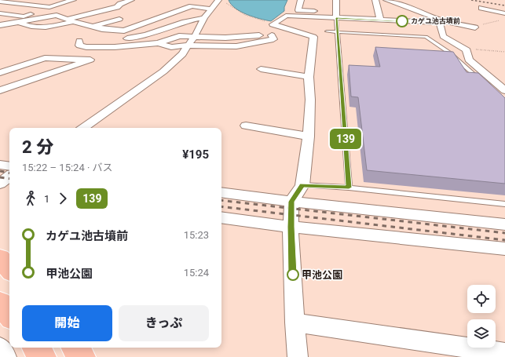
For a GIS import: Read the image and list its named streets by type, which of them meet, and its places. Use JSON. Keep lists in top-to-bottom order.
{
  "places": ["カゲユ池古墳前", "甲池公園"],
  "lines": ["bus line 139"],
  "page": {
    "on_map": "139",
    "heading": ["2 分", "15:22 – 15:24 · バス", "¥195"],
    "legs": ["1", "139"],
    "list": [
      {
        "name": "カゲユ池古墳前",
        "value": "15:23"
      },
      {
        "name": "甲池公園",
        "value": "15:24"
      }
    ],
    "buttons": ["開始", "きっぷ"]
  }
}
